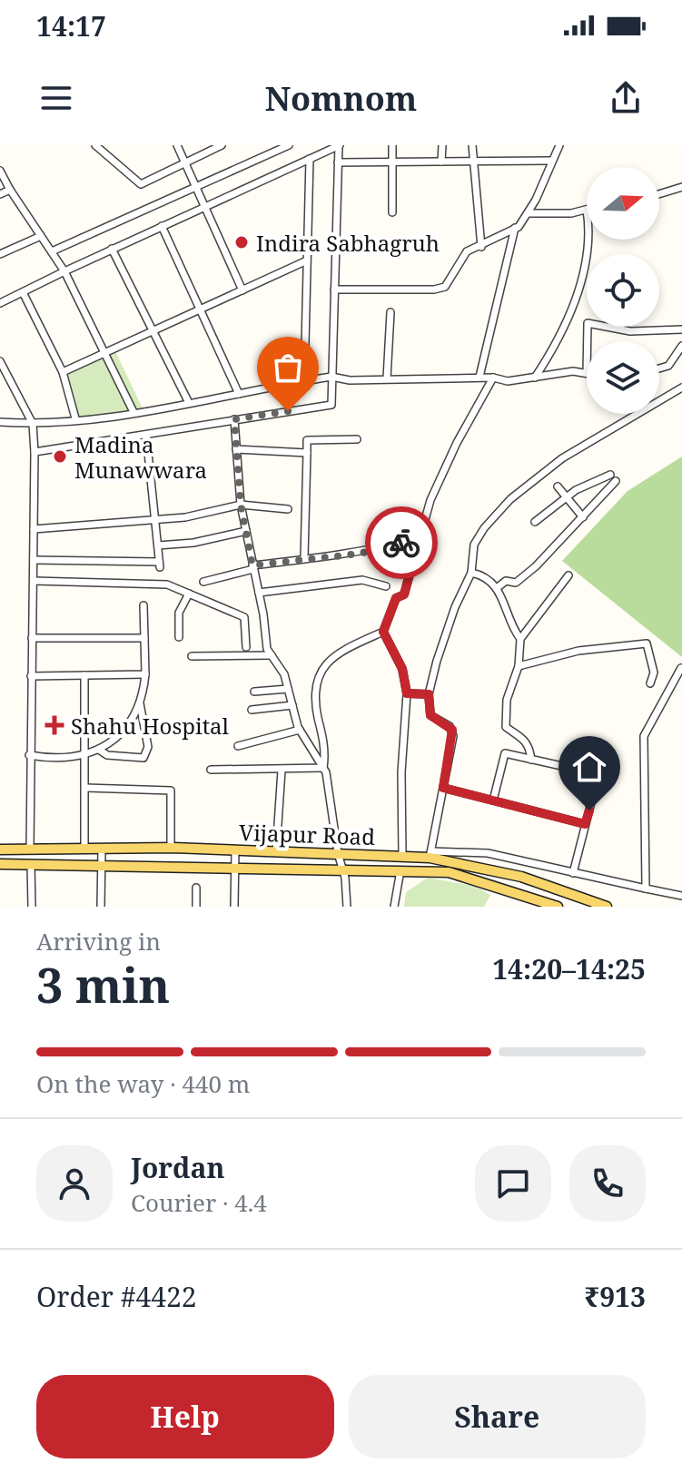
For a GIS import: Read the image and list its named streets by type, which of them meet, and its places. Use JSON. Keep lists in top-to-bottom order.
{
  "streets": {
    "main road": ["Vijapur Road"]
  },
  "places": {
    "other": ["Indira Sabhagruh", "Madina Munawwara"],
    "health": ["Shahu Hospital"]
  },
  "north": "right",
  "page": {
    "status": "14:17",
    "header": "Nomnom",
    "heading": ["3 min", "Arriving in", "14:20–14:25"],
    "panel": [
      "Jordan",
      "Courier · 4.4",
      "Order #4422",
      "₹913"
    ],
    "bar": "On the way · 440 m",
    "buttons": ["Help", "Share"]
  }
}
